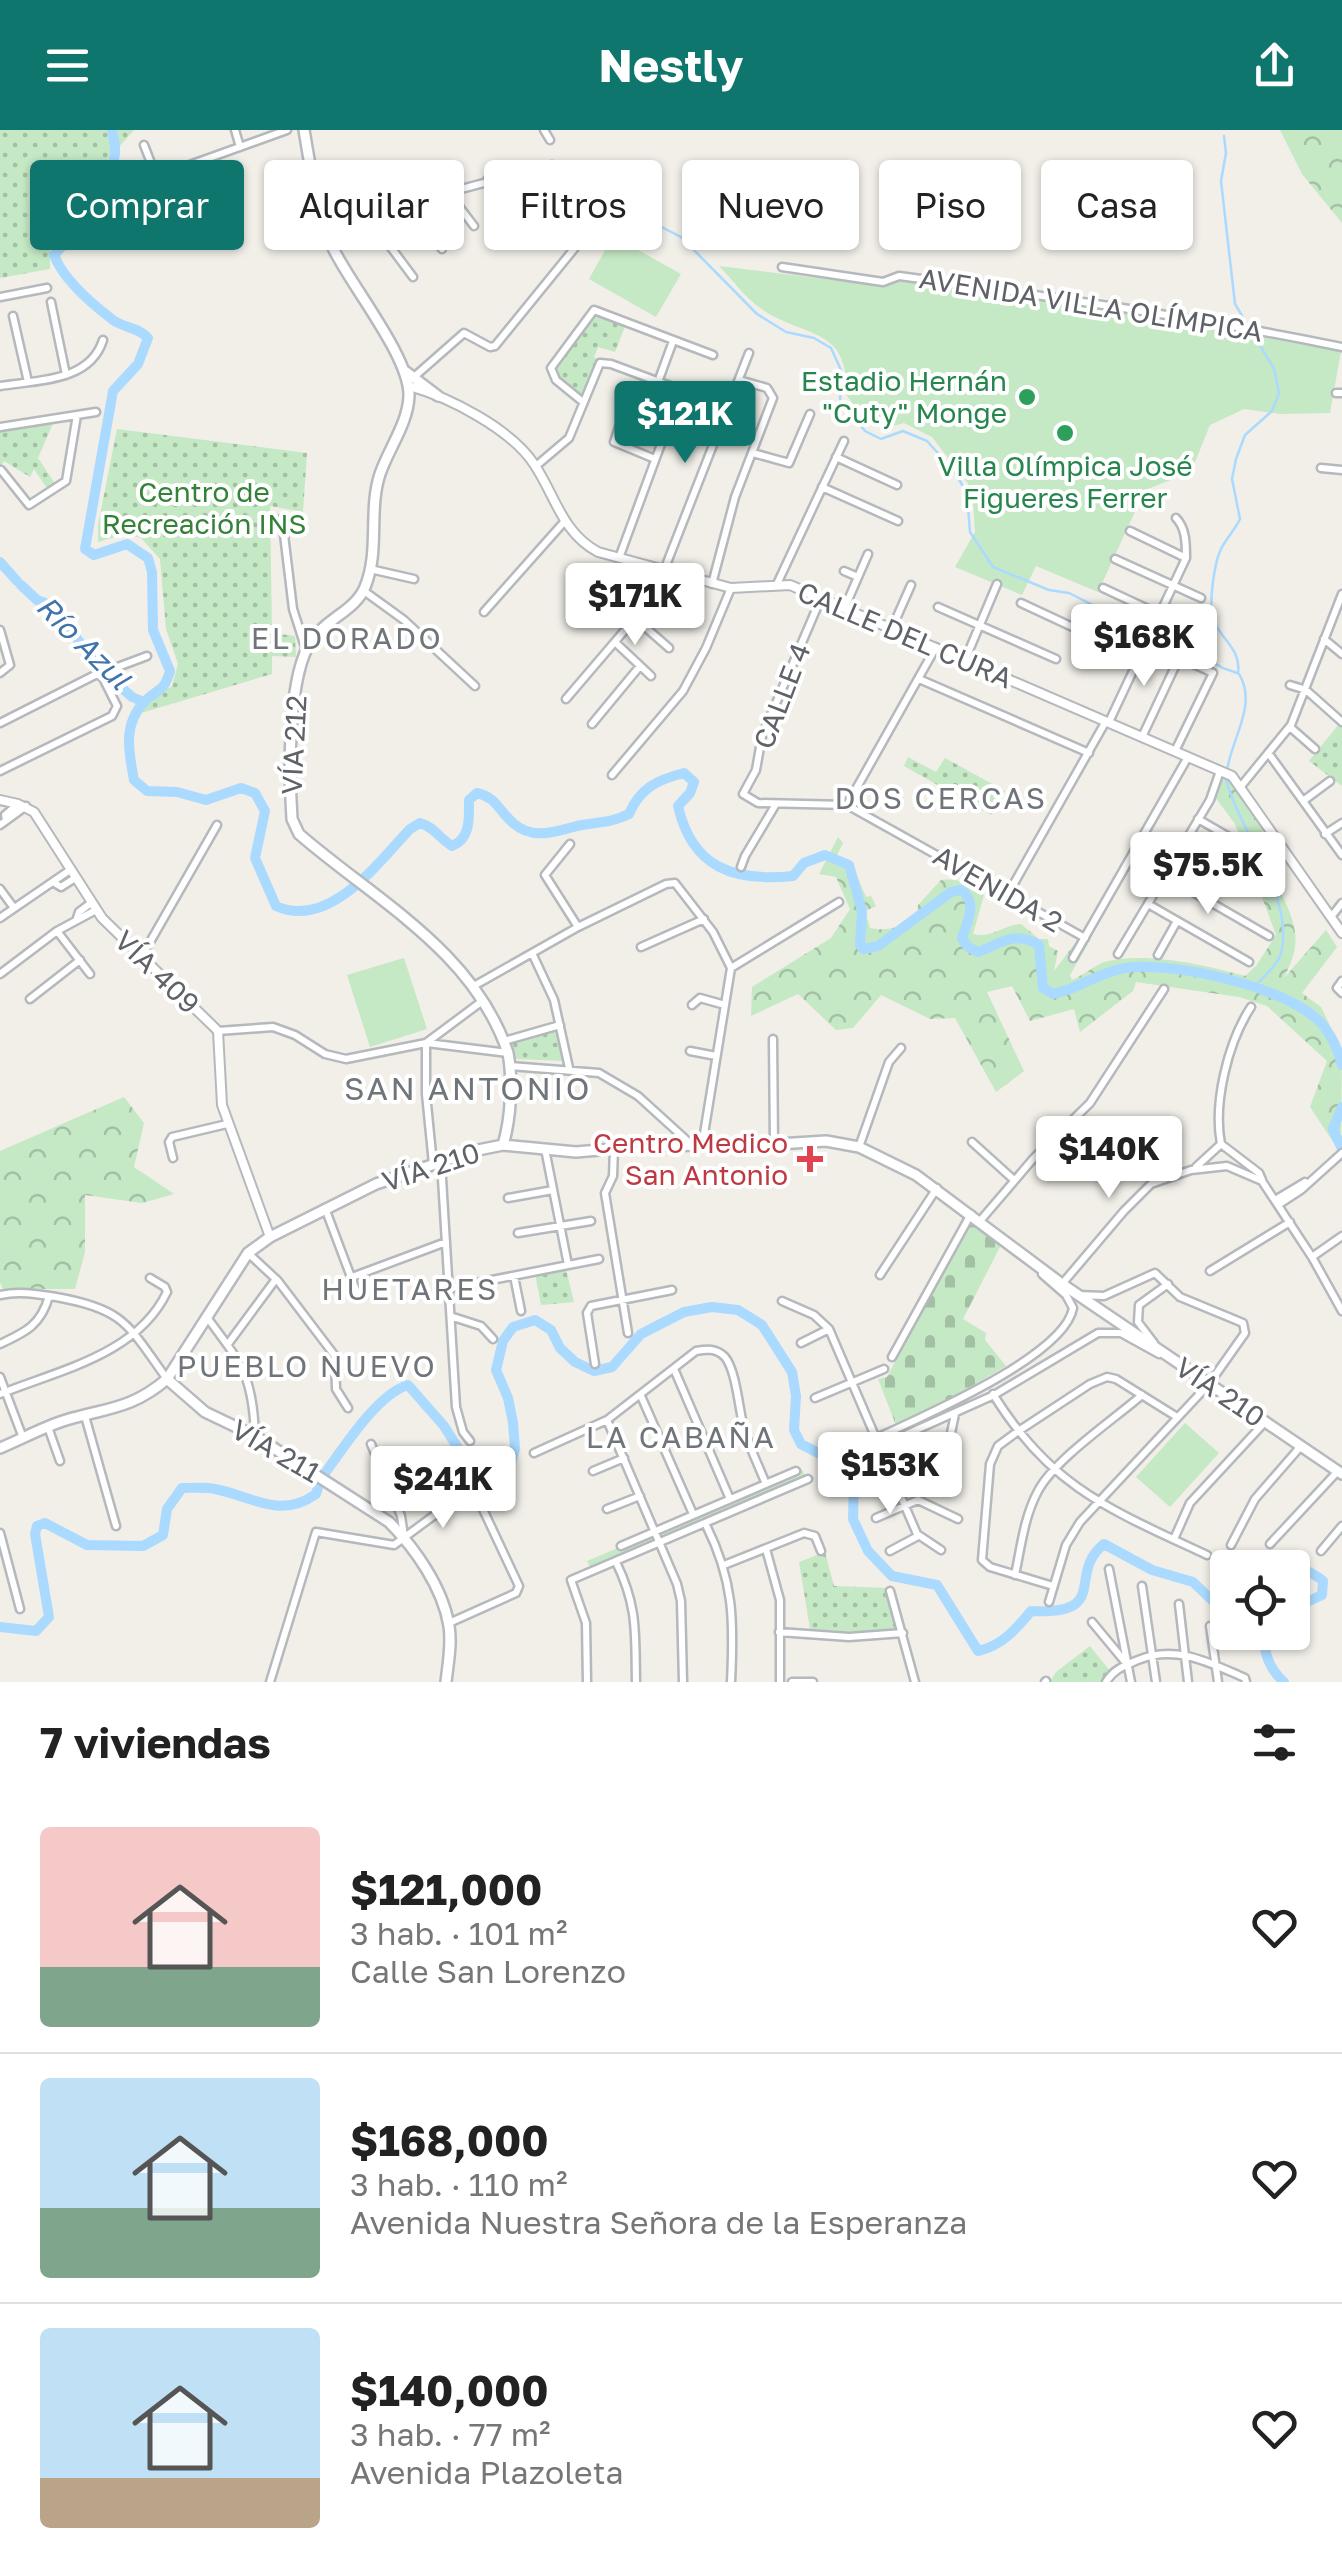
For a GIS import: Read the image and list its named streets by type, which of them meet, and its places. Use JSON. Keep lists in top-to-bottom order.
{
  "streets": {
    "main road": ["VÍA 212", "VÍA 210", "VÍA 211"],
    "street": [
      "AVENIDA VILLA OLÍMPICA",
      "CALLE DEL CURA",
      "CALLE 4",
      "AVENIDA 2",
      "VÍA 409"
    ]
  },
  "crossings": [
    ["CALLE DEL CURA", "CALLE 4"],
    ["CALLE 4", "AVENIDA 2"],
    ["VÍA 212", "VÍA 210"],
    ["VÍA 409", "VÍA 210"],
    ["VÍA 210", "VÍA 211"]
  ],
  "districts": [
    "EL DORADO",
    "DOS CERCAS",
    "SAN ANTONIO",
    "HUETARES",
    "PUEBLO NUEVO",
    "LA CABAÑA"
  ],
  "water": ["Río Azul"],
  "parks": ["Centro de Recreación INS"],
  "places": {
    "other": ["Estadio Hernán \"Cuty\" Monge", "Villa Olímpica José Figueres Ferrer"],
    "health": ["Centro Medico San Antonio"]
  },
  "page": {
    "header": "Nestly",
    "chip": [
      "Comprar",
      "Alquilar",
      "Filtros",
      "Nuevo",
      "Piso",
      "Casa"
    ],
    "price": [
      "$121K",
      "$171K",
      "$168K",
      "$75.5K",
      "$140K",
      "$153K",
      "$241K"
    ],
    "heading": "7 viviendas",
    "list": [
      {
        "name": "$121,000",
        "note": "3 hab. · 101 m² · Calle San Lorenzo"
      },
      {
        "name": "$168,000",
        "note": "3 hab. · 110 m² · Avenida Nuestra Señora de la Esperanza"
      },
      {
        "name": "$140,000",
        "note": "3 hab. · 77 m² · Avenida Plazoleta"
      }
    ]
  }
}
